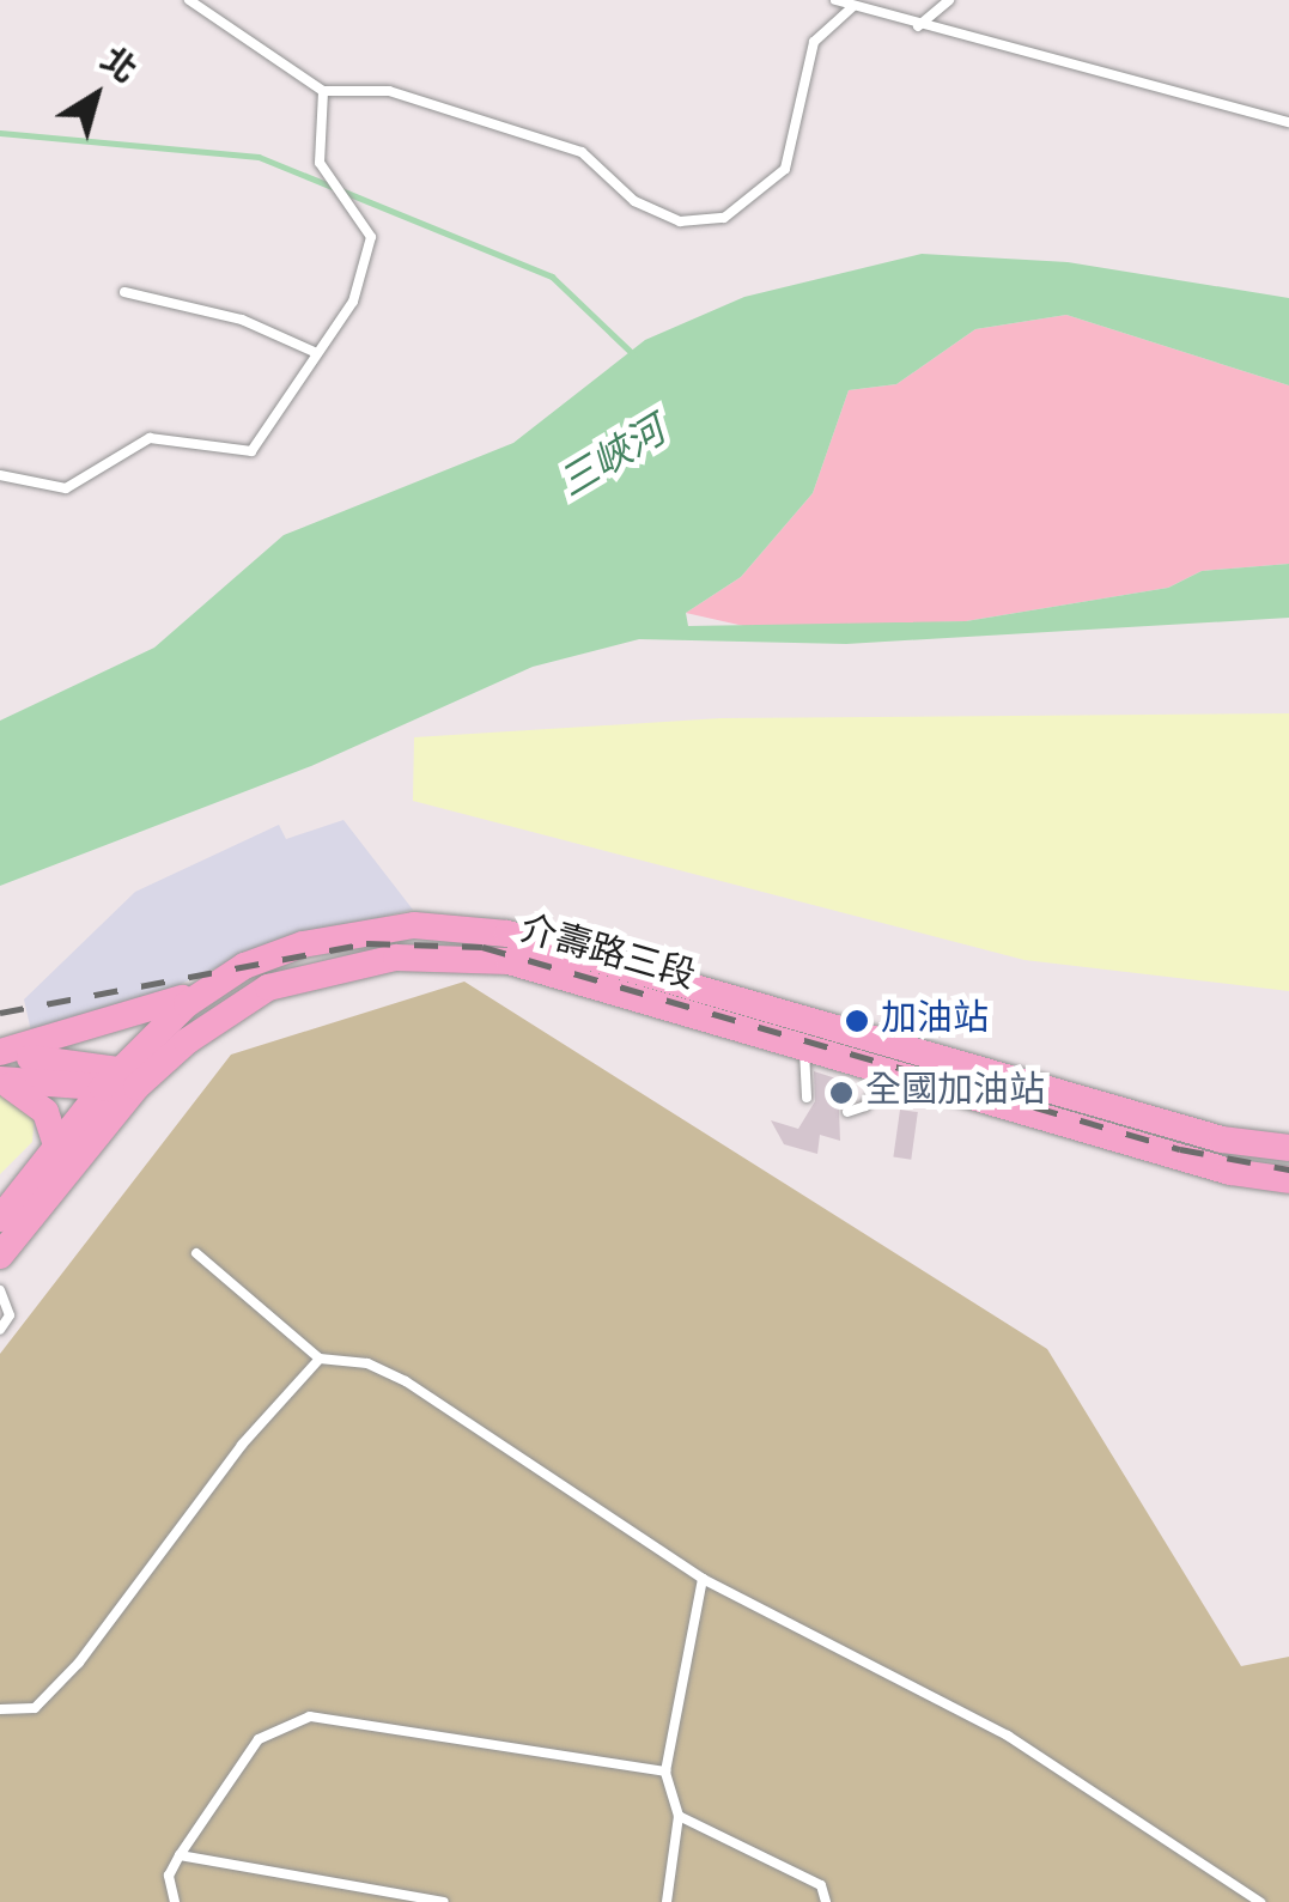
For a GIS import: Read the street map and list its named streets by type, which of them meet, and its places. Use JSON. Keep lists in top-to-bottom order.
{
  "streets": {
    "main road": ["介壽路三段"]
  },
  "water": ["三峽河"],
  "places": ["加油站", "全國加油站"],
  "north": "top right"
}
